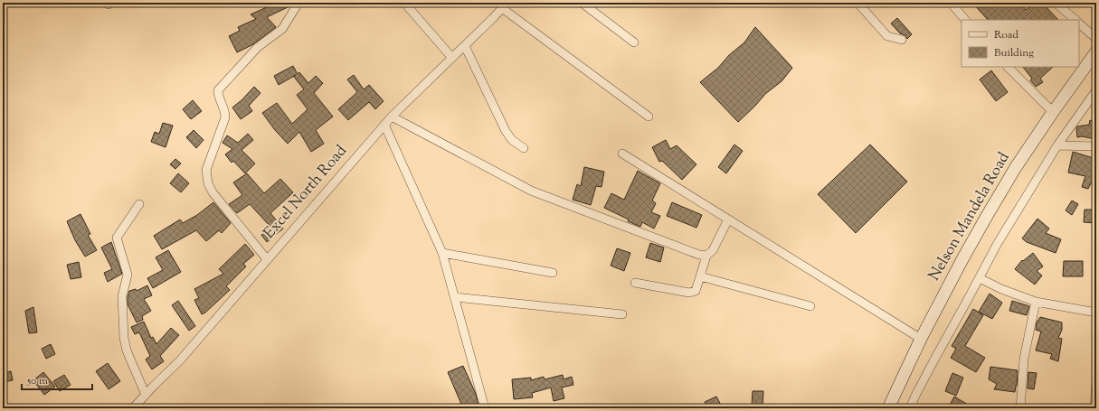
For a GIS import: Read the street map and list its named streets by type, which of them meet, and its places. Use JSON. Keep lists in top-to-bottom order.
{
  "streets": {
    "main road": ["Nelson Mandela Road"],
    "street": ["Excel North Road"]
  },
  "legend": ["Road", "Building"],
  "scale_bar": "50 m"
}
